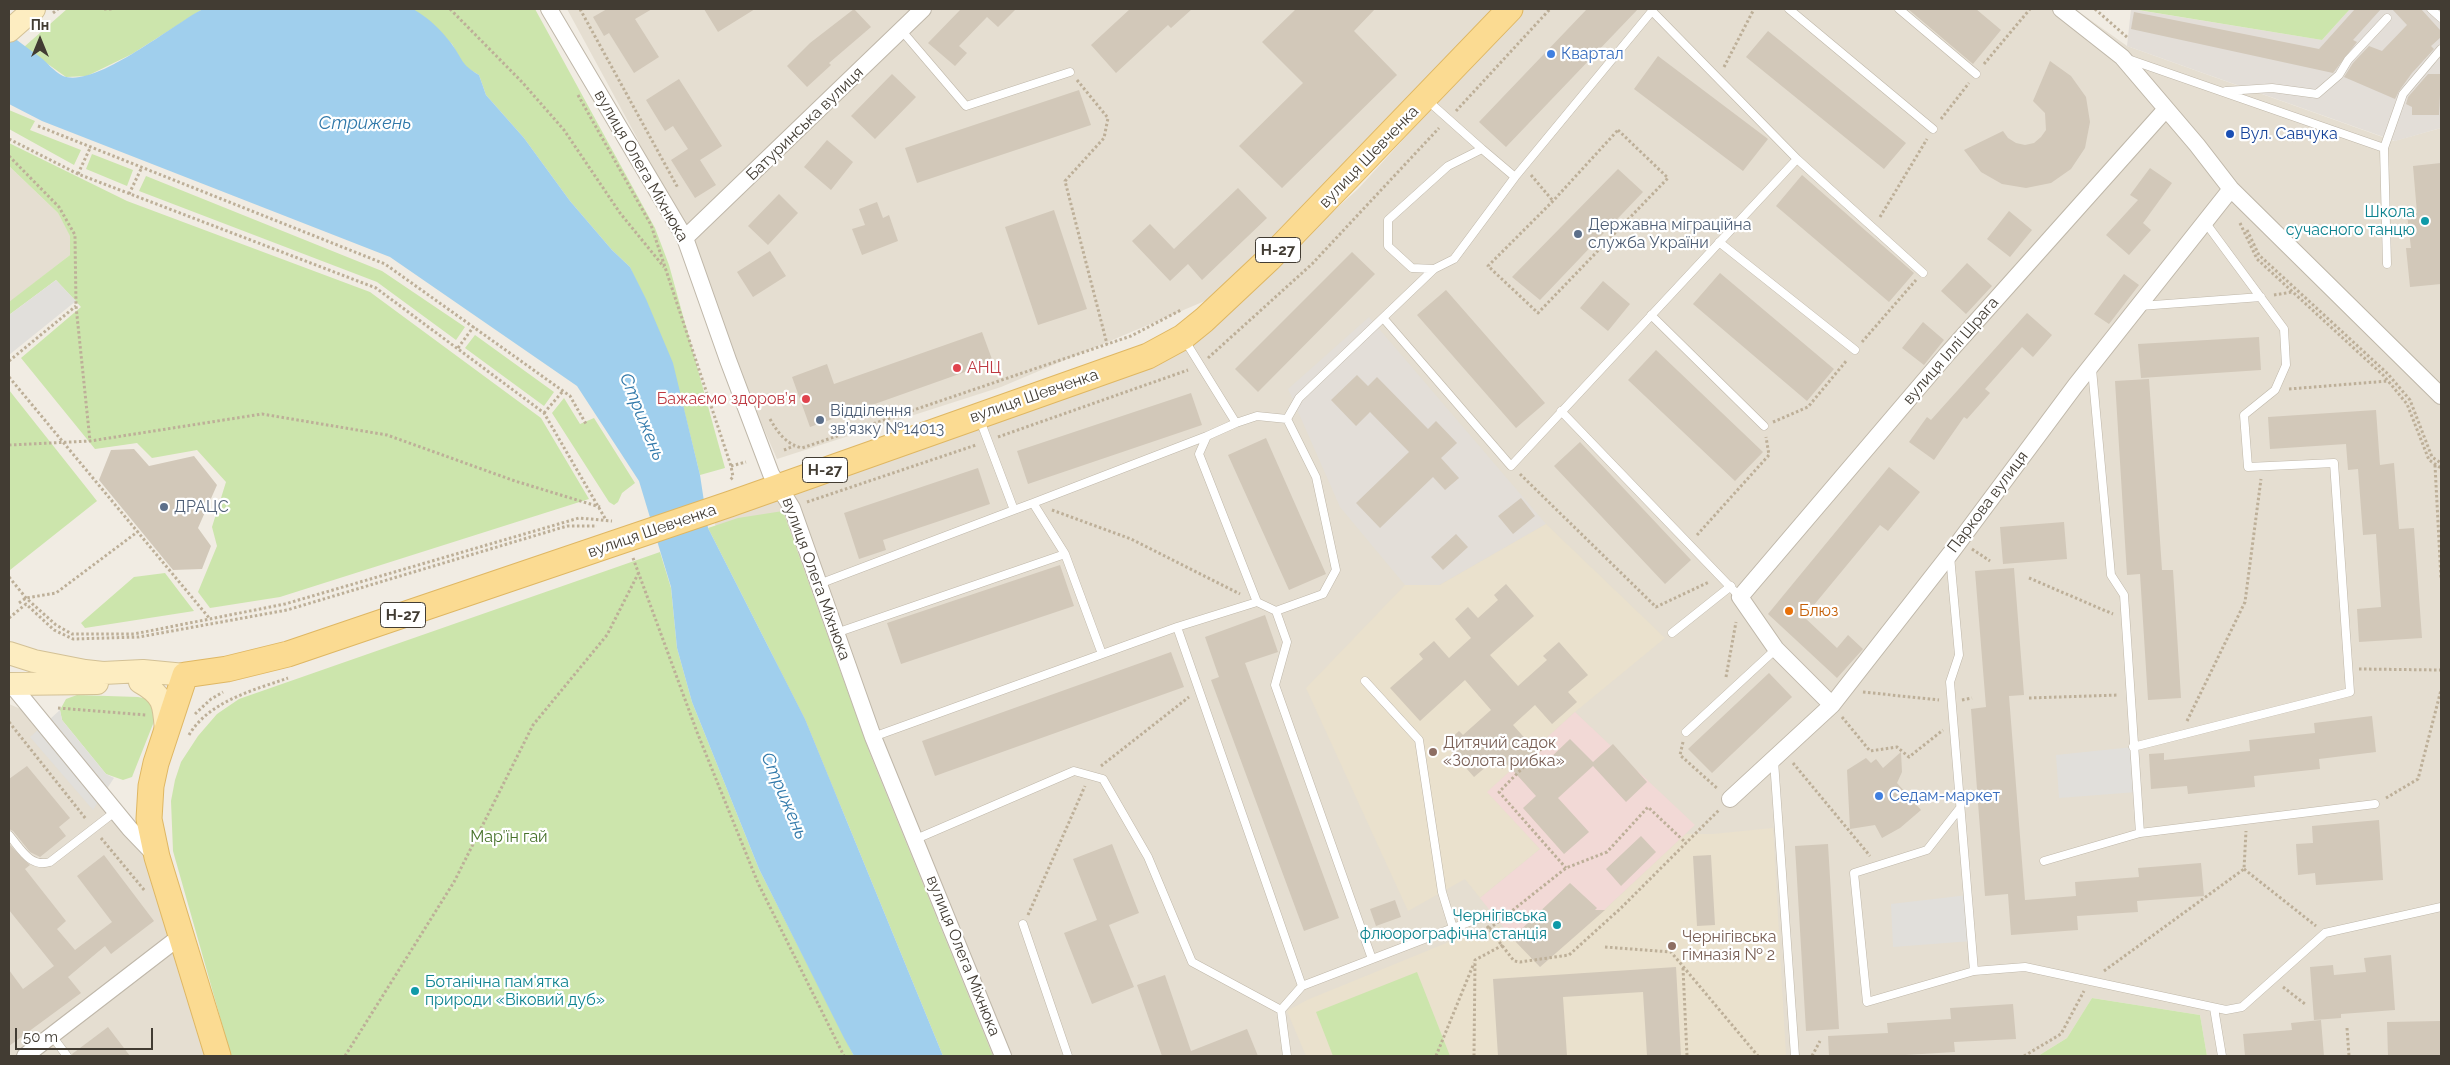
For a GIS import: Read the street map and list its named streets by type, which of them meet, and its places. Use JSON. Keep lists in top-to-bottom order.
{
  "streets": {
    "main road": ["вулиця Шевченка", "Н-27"],
    "street": [
      "Батуринська вулиця",
      "вулиця Олега Міхнюка",
      "вулиця Іллі Шрага",
      "Паркова вулиця"
    ]
  },
  "crossings": [
    ["Батуринська вулиця", "вулиця Олега Міхнюка"],
    ["вулиця Шевченка", "вулиця Олега Міхнюка"],
    ["вулиця Шевченка", "Н-27"]
  ],
  "water": ["Стрижень"],
  "parks": ["Мар'їн гай"],
  "places": [
    "Квартал",
    "Вул. Савчука",
    "Школа сучасного танцю",
    "Державна міграційна служба України",
    "АНЦ",
    "Бажаємо здоров’я",
    "Відділення зв’язку №14013",
    "ДРАЦС",
    "Блюз",
    "Дитячий садок «Золота рибка»",
    "Седам-маркет",
    "Чернігівська флюорографічна станція",
    "Чернігівська гімназія № 2",
    "Ботанічна пам'ятка природи «Віковий дуб»"
  ],
  "scale_bar": "50 m",
  "north": "top"
}
